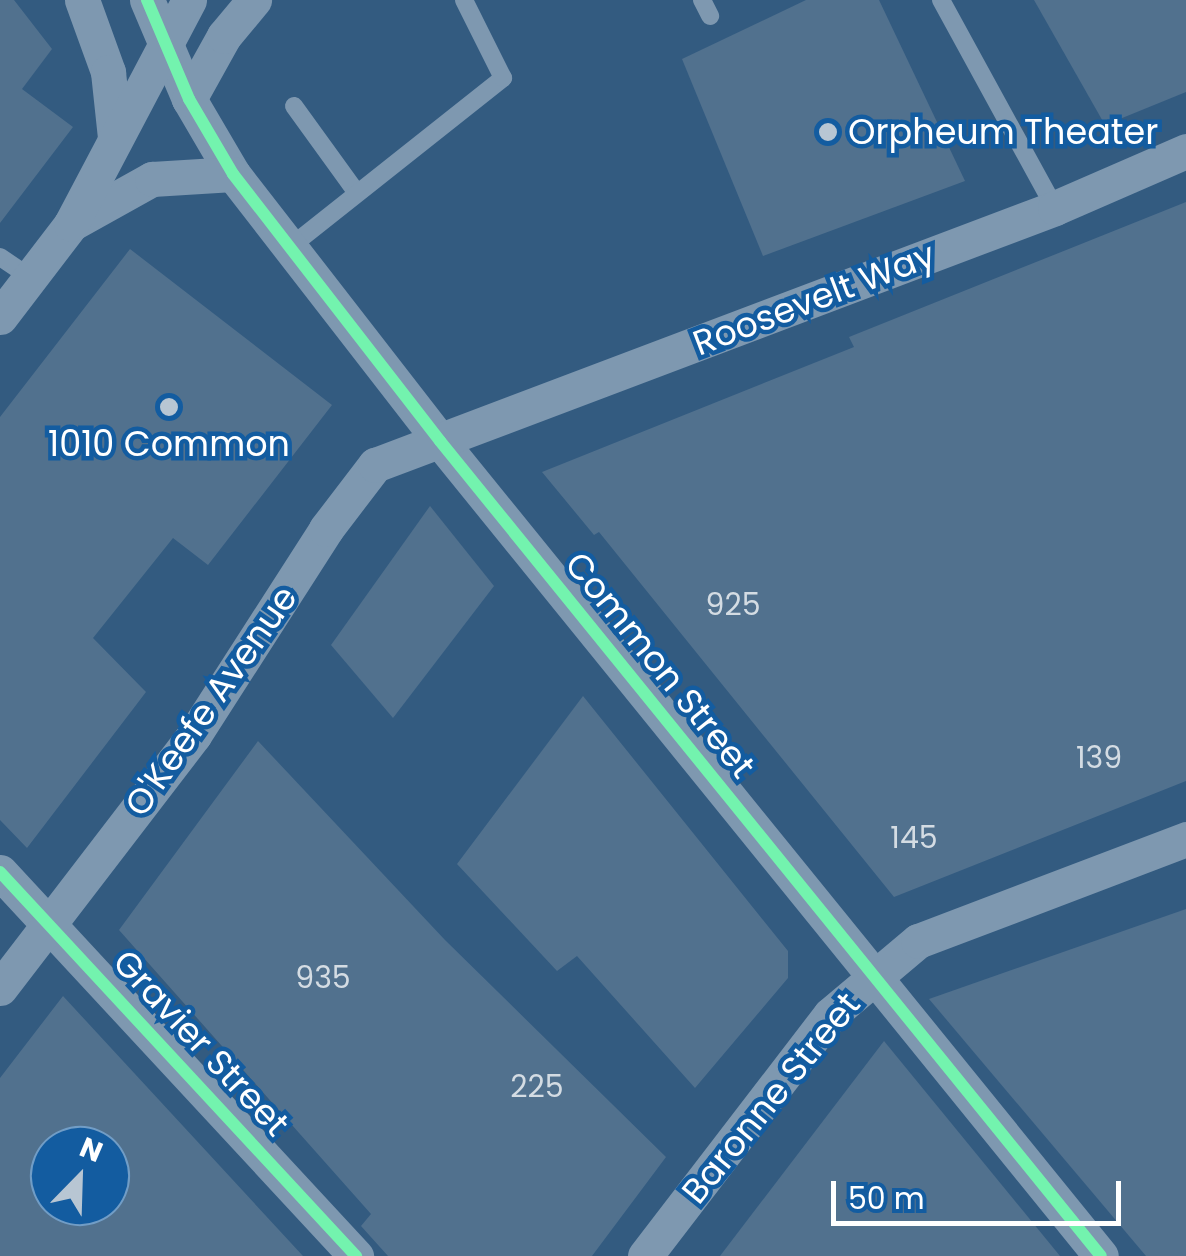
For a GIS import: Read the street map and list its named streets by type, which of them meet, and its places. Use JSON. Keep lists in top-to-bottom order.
{
  "streets": {
    "street": [
      "Roosevelt Way",
      "Common Street",
      "O'Keefe Avenue",
      "Gravier Street",
      "Baronne Street"
    ]
  },
  "crossings": [
    ["Roosevelt Way", "Common Street"],
    ["Roosevelt Way", "O'Keefe Avenue"],
    ["Common Street", "O'Keefe Avenue"],
    ["Common Street", "Baronne Street"],
    ["O'Keefe Avenue", "Gravier Street"]
  ],
  "places": ["Orpheum Theater", "1010 Common"],
  "house_numbers": [
    "925",
    "139",
    "145",
    "935",
    "225"
  ],
  "scale_bar": "50 m",
  "north": "top right"
}
